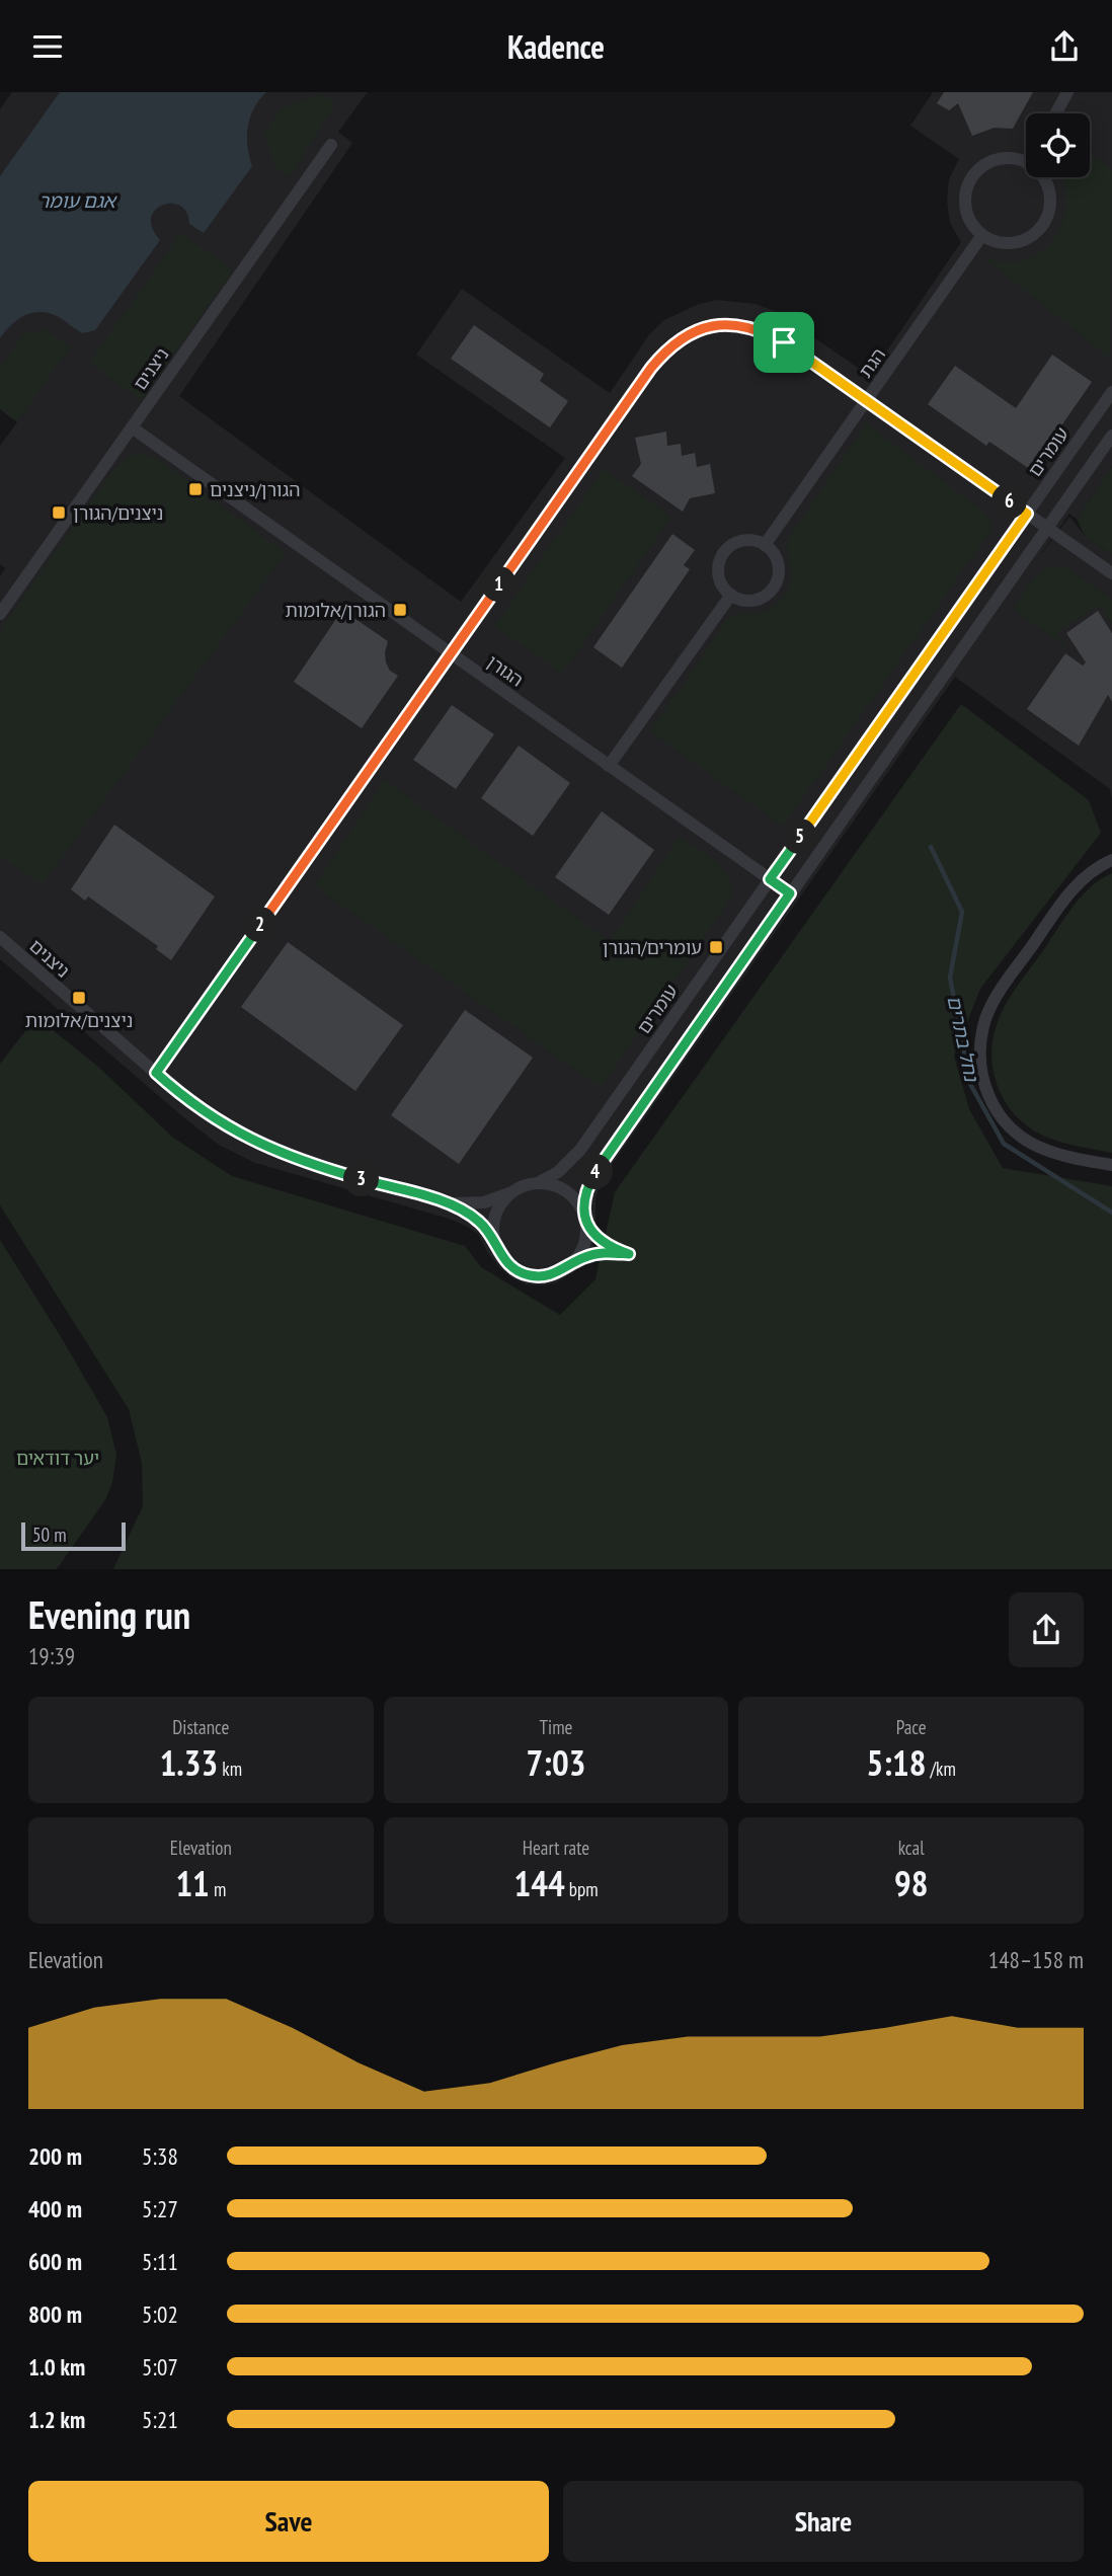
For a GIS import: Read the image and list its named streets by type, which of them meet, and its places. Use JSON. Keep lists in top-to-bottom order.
{
  "streets": {
    "street": [
      "הגת",
      "ניצנים",
      "עומרים",
      "הגורן"
    ]
  },
  "crossings": [
    ["ניצנים", "עומרים"],
    ["ניצנים", "הגורן"],
    ["עומרים", "הגורן"]
  ],
  "water": ["אגם עומר", "נחל בתרים"],
  "parks": ["יער דודאים"],
  "places": {
    "transit": [
      "הגורן/ניצנים",
      "ניצנים/הגורן",
      "הגורן/אלומות",
      "עומרים/הגורן",
      "ניצנים/אלומות"
    ]
  },
  "scale_bar": "50 m",
  "page": {
    "header": "Kadence",
    "pins": [
      "6",
      "1",
      "5",
      "2",
      "4",
      "3"
    ],
    "scale": "50 m",
    "heading": ["Evening run", "19:39"],
    "stats": [
      ["Distance", "1.33 km"],
      ["Time", "7:03"],
      ["Pace", "5:18 /km"],
      ["Elevation", "11 m"],
      ["Heart rate", "144 bpm"],
      ["kcal", "98"]
    ],
    "chart": ["Elevation", "148–158 m"],
    "list": [
      {
        "name": "200 m",
        "note": "5:38"
      },
      {
        "name": "400 m",
        "note": "5:27"
      },
      {
        "name": "600 m",
        "note": "5:11"
      },
      {
        "name": "800 m",
        "note": "5:02"
      },
      {
        "name": "1.0 km",
        "note": "5:07"
      },
      {
        "name": "1.2 km",
        "note": "5:21"
      }
    ],
    "buttons": ["Save", "Share"]
  }
}
